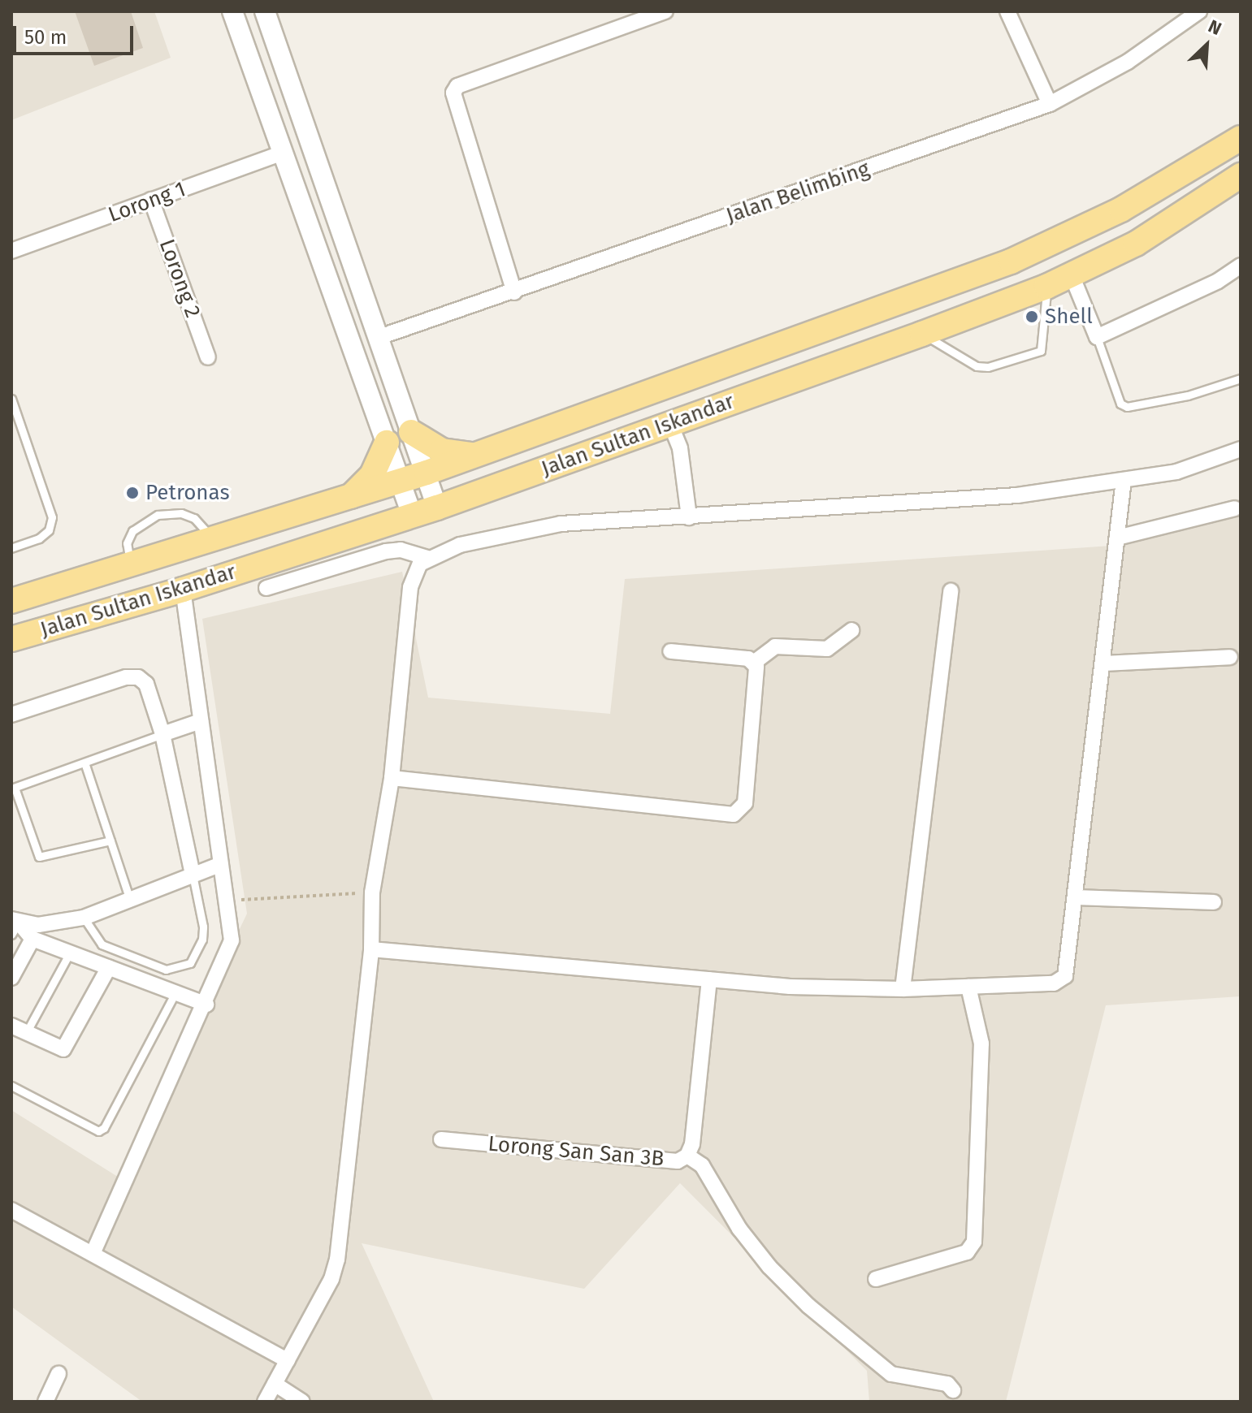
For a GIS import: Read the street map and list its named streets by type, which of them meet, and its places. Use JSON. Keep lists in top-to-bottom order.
{
  "streets": {
    "main road": ["Jalan Sultan Iskandar"],
    "street": [
      "Jalan Belimbing",
      "Lorong 1",
      "Lorong 2",
      "Lorong San San 3B"
    ]
  },
  "crossings": [
    ["Lorong 1", "Lorong 2"]
  ],
  "places": ["Shell", "Petronas"],
  "scale_bar": "50 m",
  "north": "top right"
}
